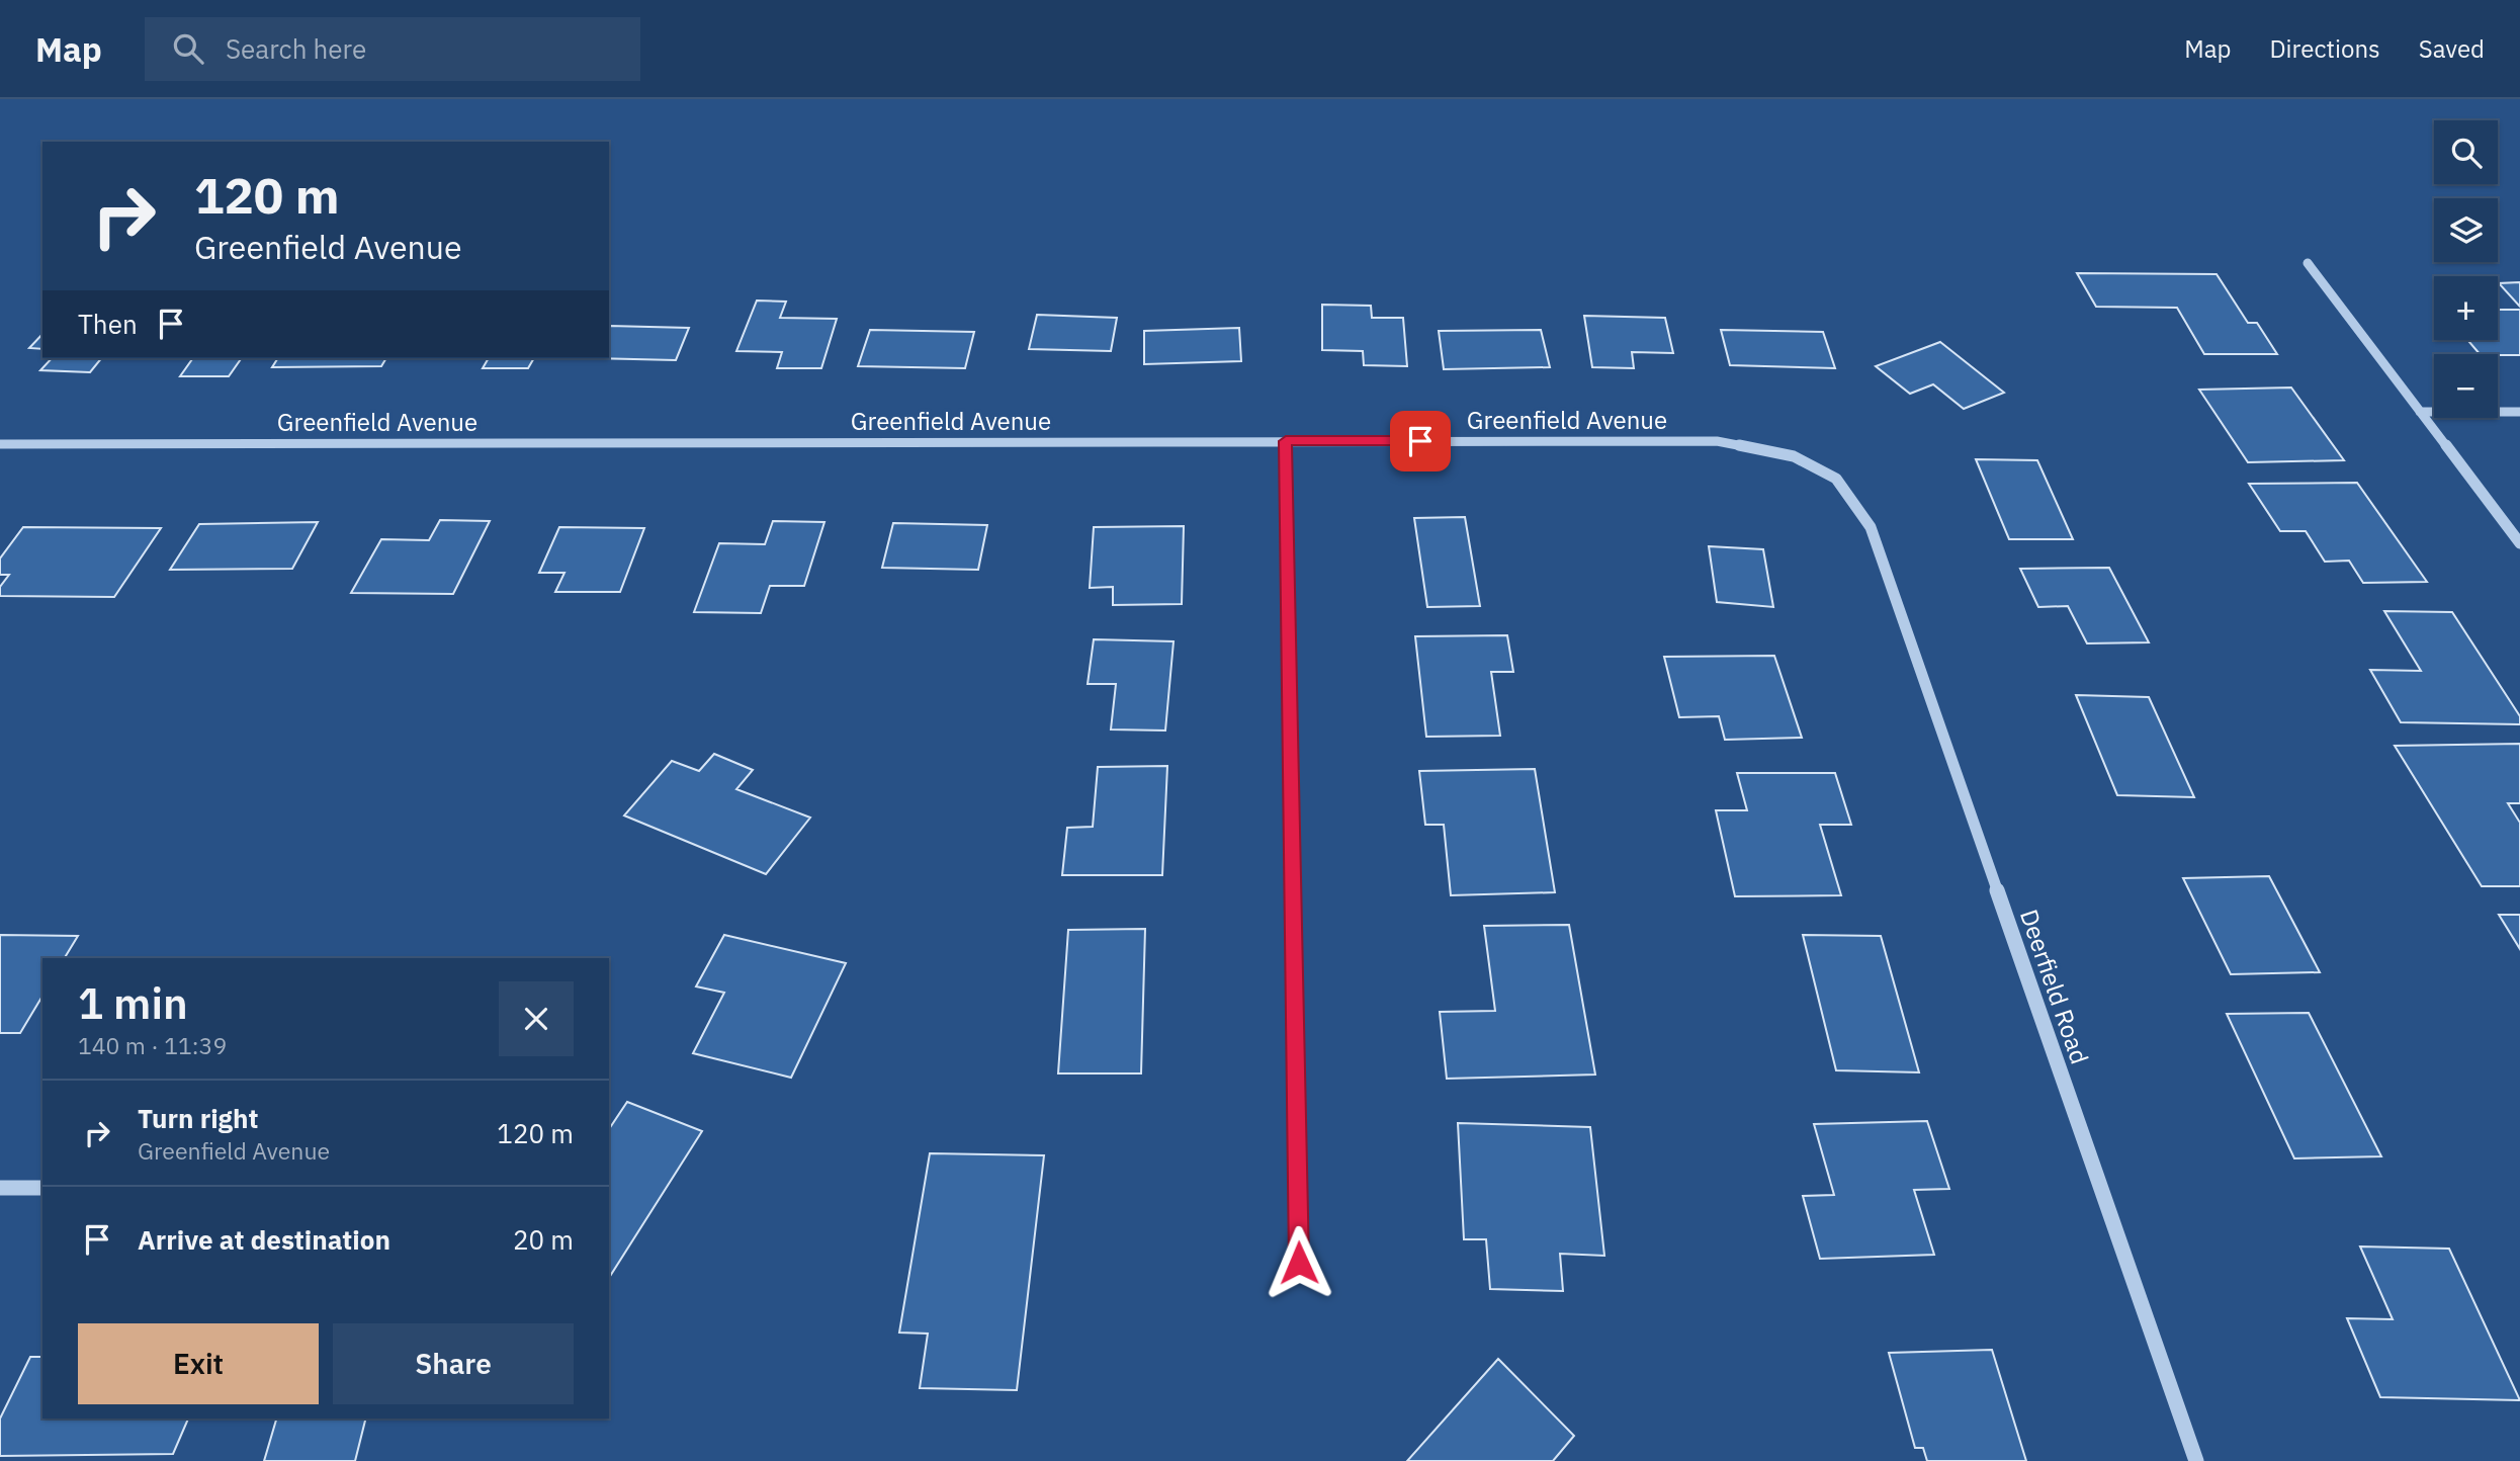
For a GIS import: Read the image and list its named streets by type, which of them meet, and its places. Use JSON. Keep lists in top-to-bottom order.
{
  "streets": {
    "street": ["Greenfield Avenue", "Deerfield Road"]
  },
  "crossings": [
    ["Greenfield Avenue", "Deerfield Road"]
  ],
  "page": {
    "header": "Map",
    "search": "Search here",
    "nav": ["Map", "Directions", "Saved"],
    "map_buttons": ["+", "−"],
    "turn": ["120 m", "Greenfield Avenue"],
    "then": "Then",
    "heading": ["1 min", "140 m · 11:39"],
    "list": [
      {
        "name": "Turn right",
        "note": "Greenfield Avenue",
        "value": "120 m"
      },
      {
        "name": "Arrive at destination",
        "value": "20 m"
      }
    ],
    "buttons": ["Exit", "Share"]
  }
}
